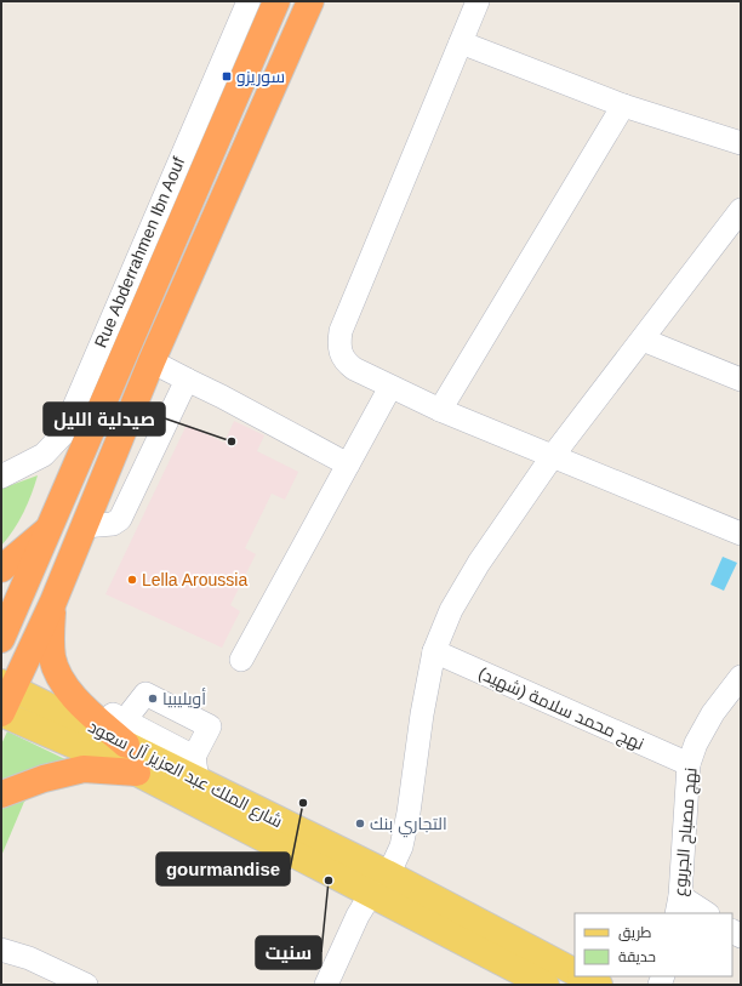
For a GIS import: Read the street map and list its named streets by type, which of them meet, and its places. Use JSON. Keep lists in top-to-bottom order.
{
  "streets": {
    "main road": ["شارع الملك عبد العزيز آل سعود"],
    "street": ["Rue Abderrahmen Ibn Aouf", "نهج محمد سلامة (شهيد)", "نهج مصباح الجربوع"]
  },
  "crossings": [
    ["نهج محمد سلامة (شهيد)", "نهج مصباح الجربوع"]
  ],
  "places": {
    "transit": ["سوريزو"],
    "other": [
      "صيدلية الليل",
      "Lella Aroussia",
      "أويليبيا",
      "gourmandise",
      "التجاري بنك",
      "سنيت"
    ]
  },
  "legend": ["طريق", "حديقة"]
}
